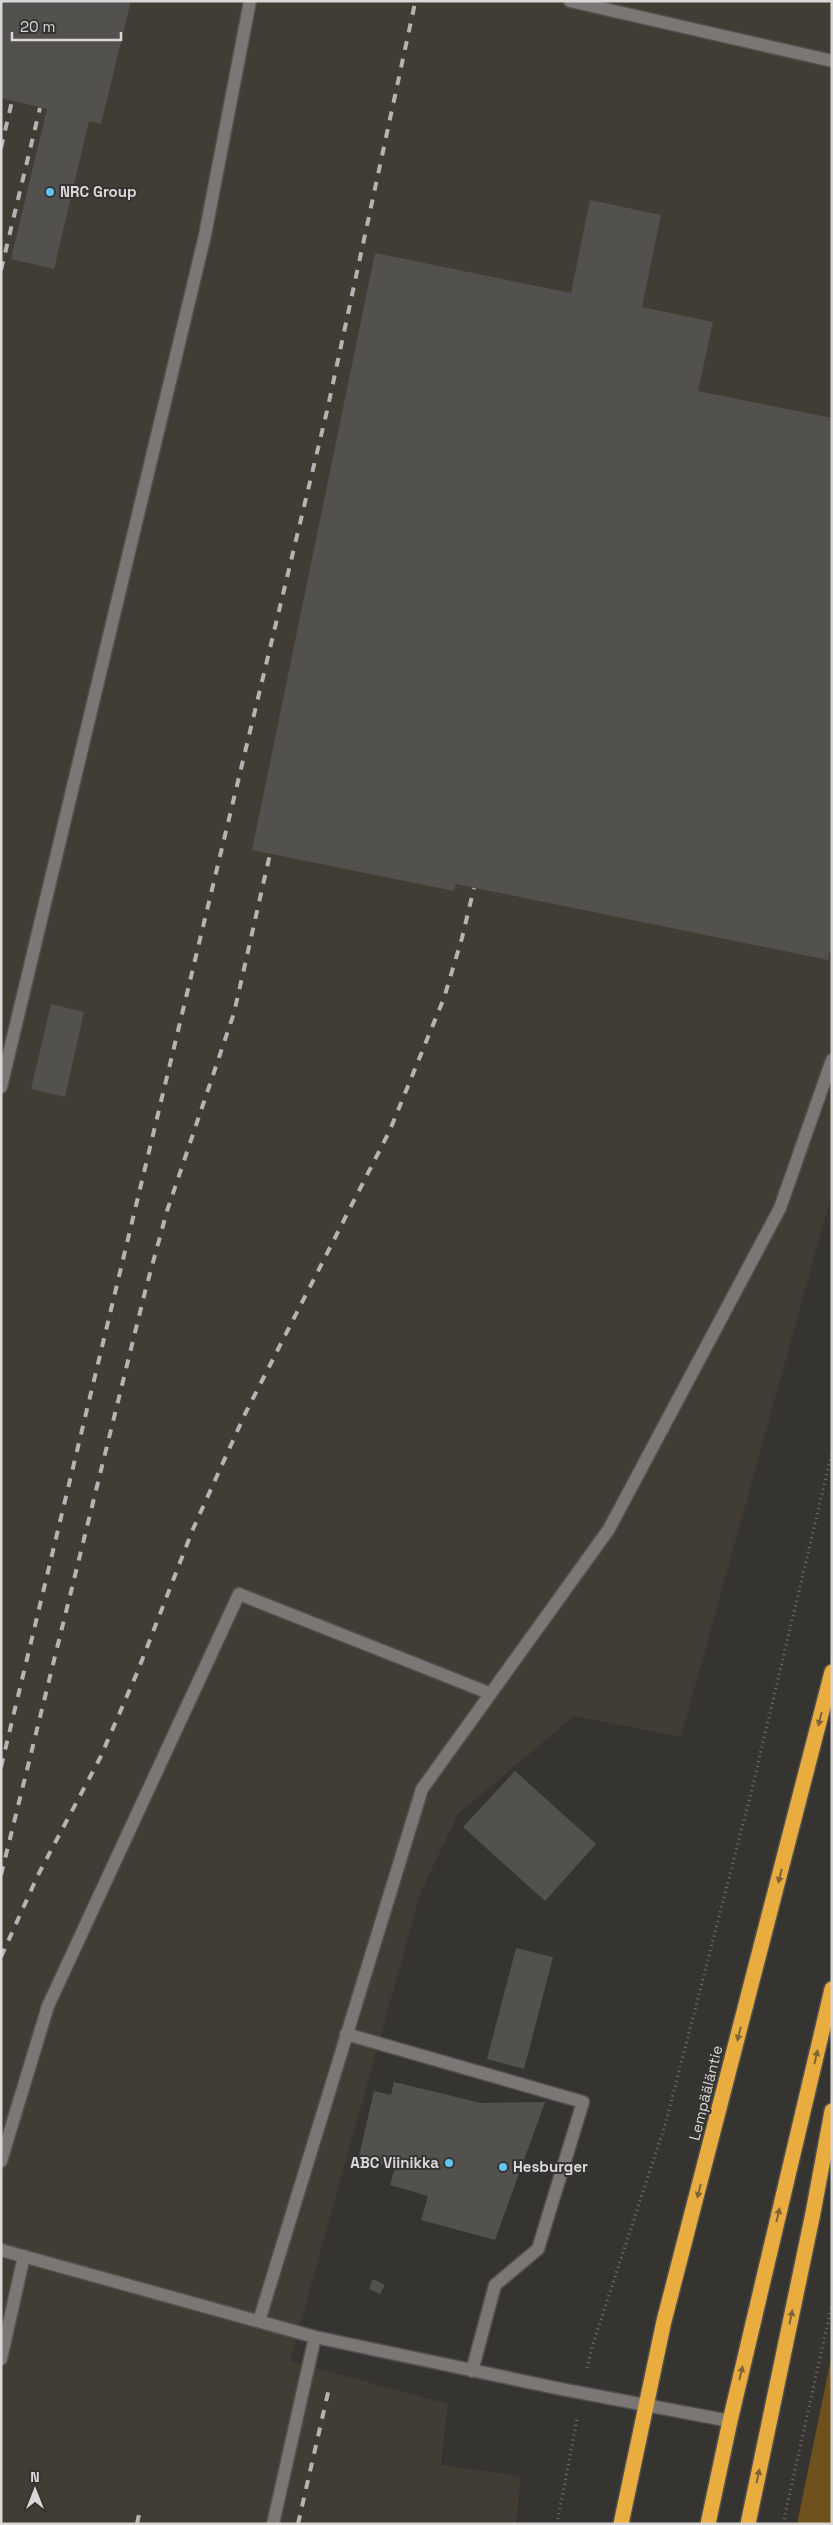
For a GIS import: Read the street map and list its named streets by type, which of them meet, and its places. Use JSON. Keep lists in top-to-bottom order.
{
  "streets": {
    "highway": ["Lempääläntie"]
  },
  "places": ["NRC Group", "ABC Viinikka", "Hesburger"],
  "scale_bar": "20 m",
  "north": "top"
}
